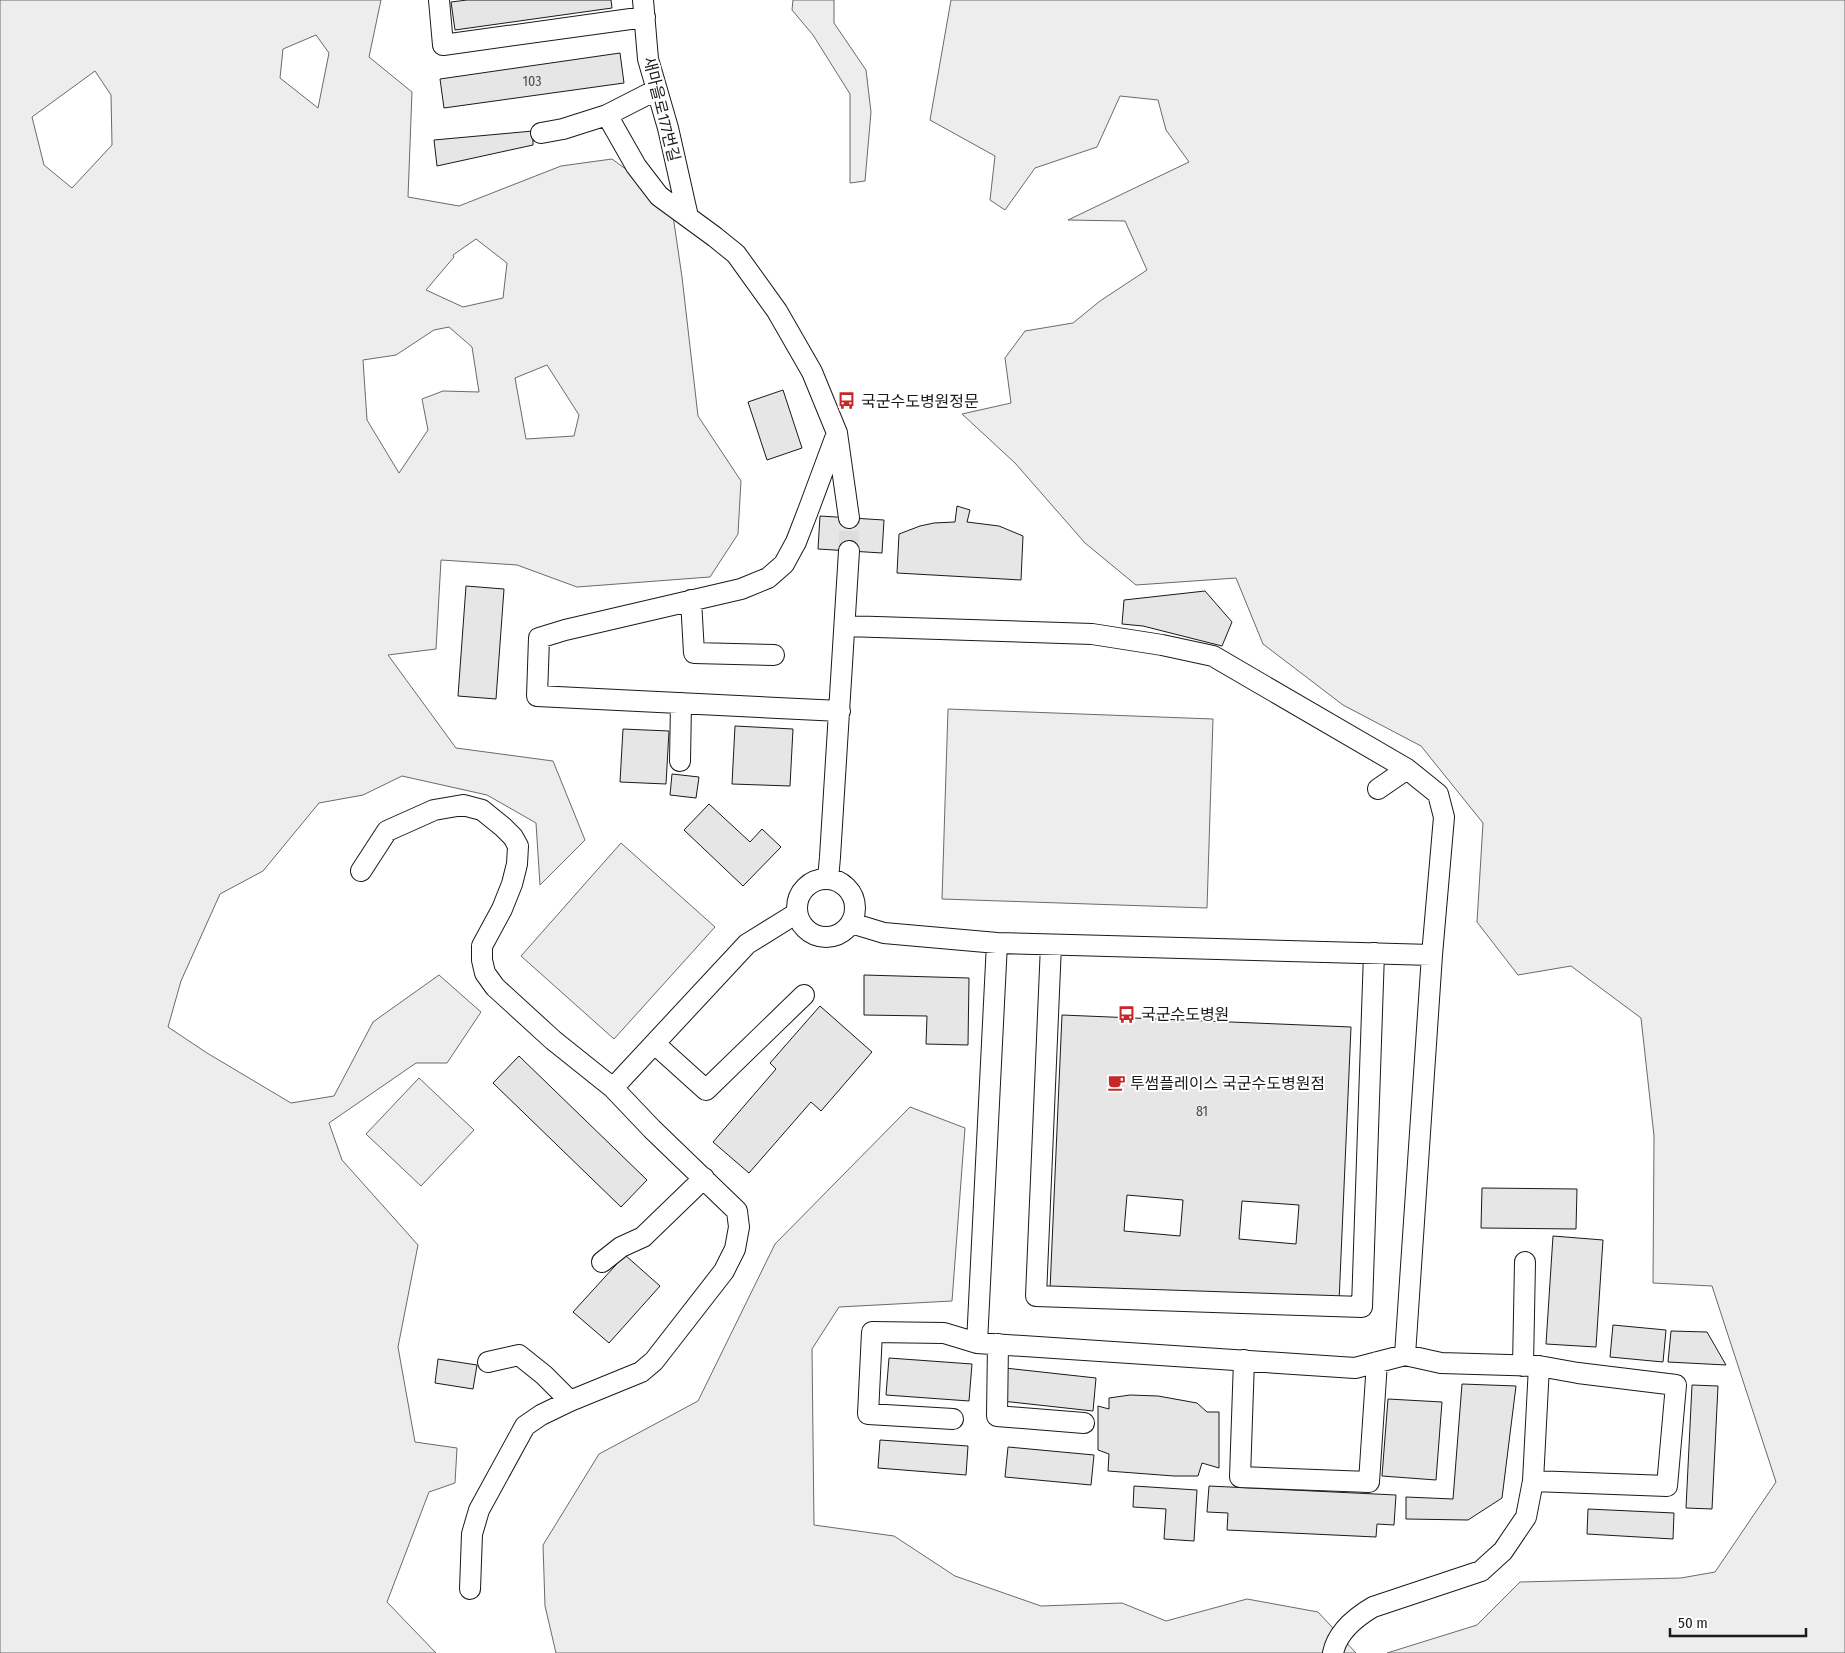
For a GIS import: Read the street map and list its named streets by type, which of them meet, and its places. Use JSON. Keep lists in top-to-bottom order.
{
  "streets": {
    "street": ["새마을로177번길"]
  },
  "places": {
    "bus stop": ["국군수도병원정문", "국군수도병원"],
    "cafe": ["투썸플레이스 국군수도병원점"]
  },
  "house_numbers": ["103", "81"],
  "scale_bar": "50 m"
}
